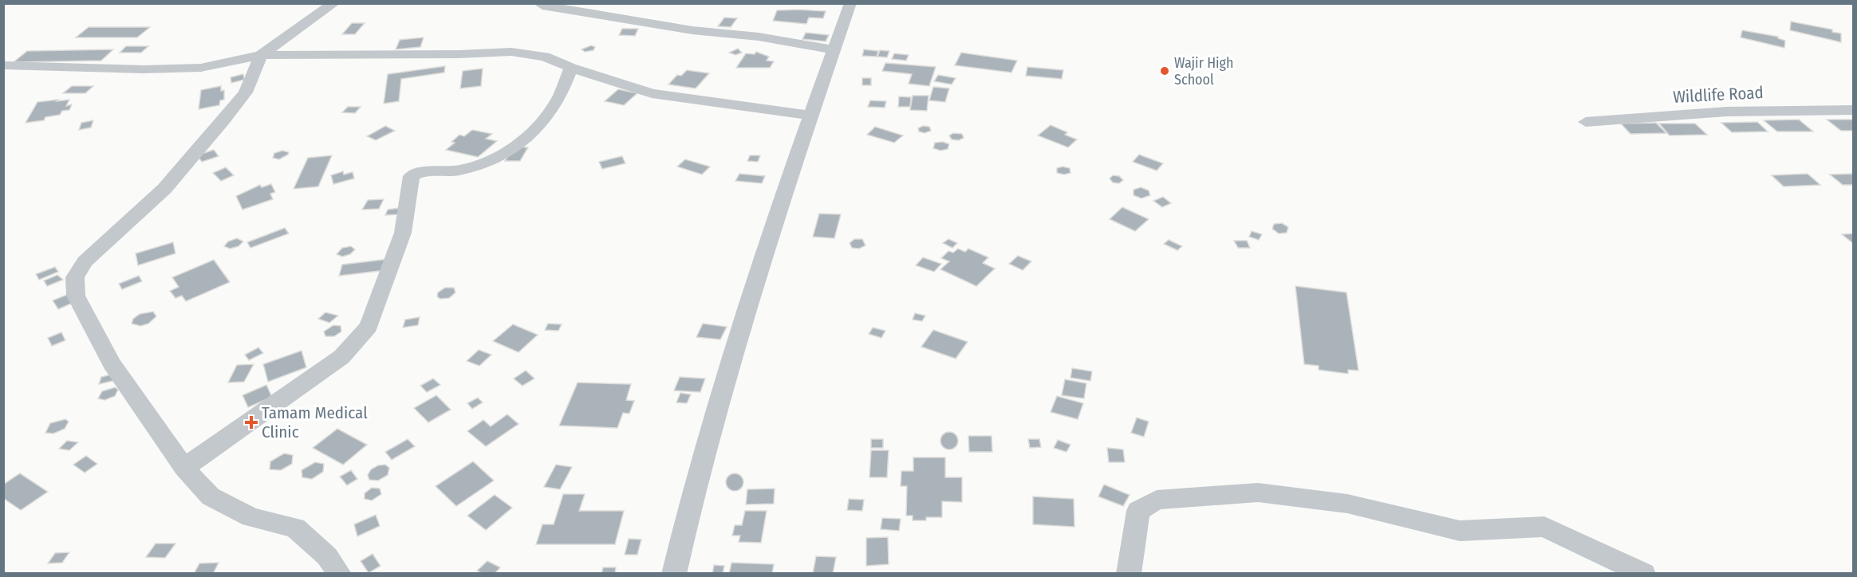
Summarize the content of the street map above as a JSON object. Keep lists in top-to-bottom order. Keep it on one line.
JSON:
{"streets":{"street":["Wildlife Road"]},"places":{"other":["Wajir High School"],"health":["Tamam Medical Clinic"]}}
